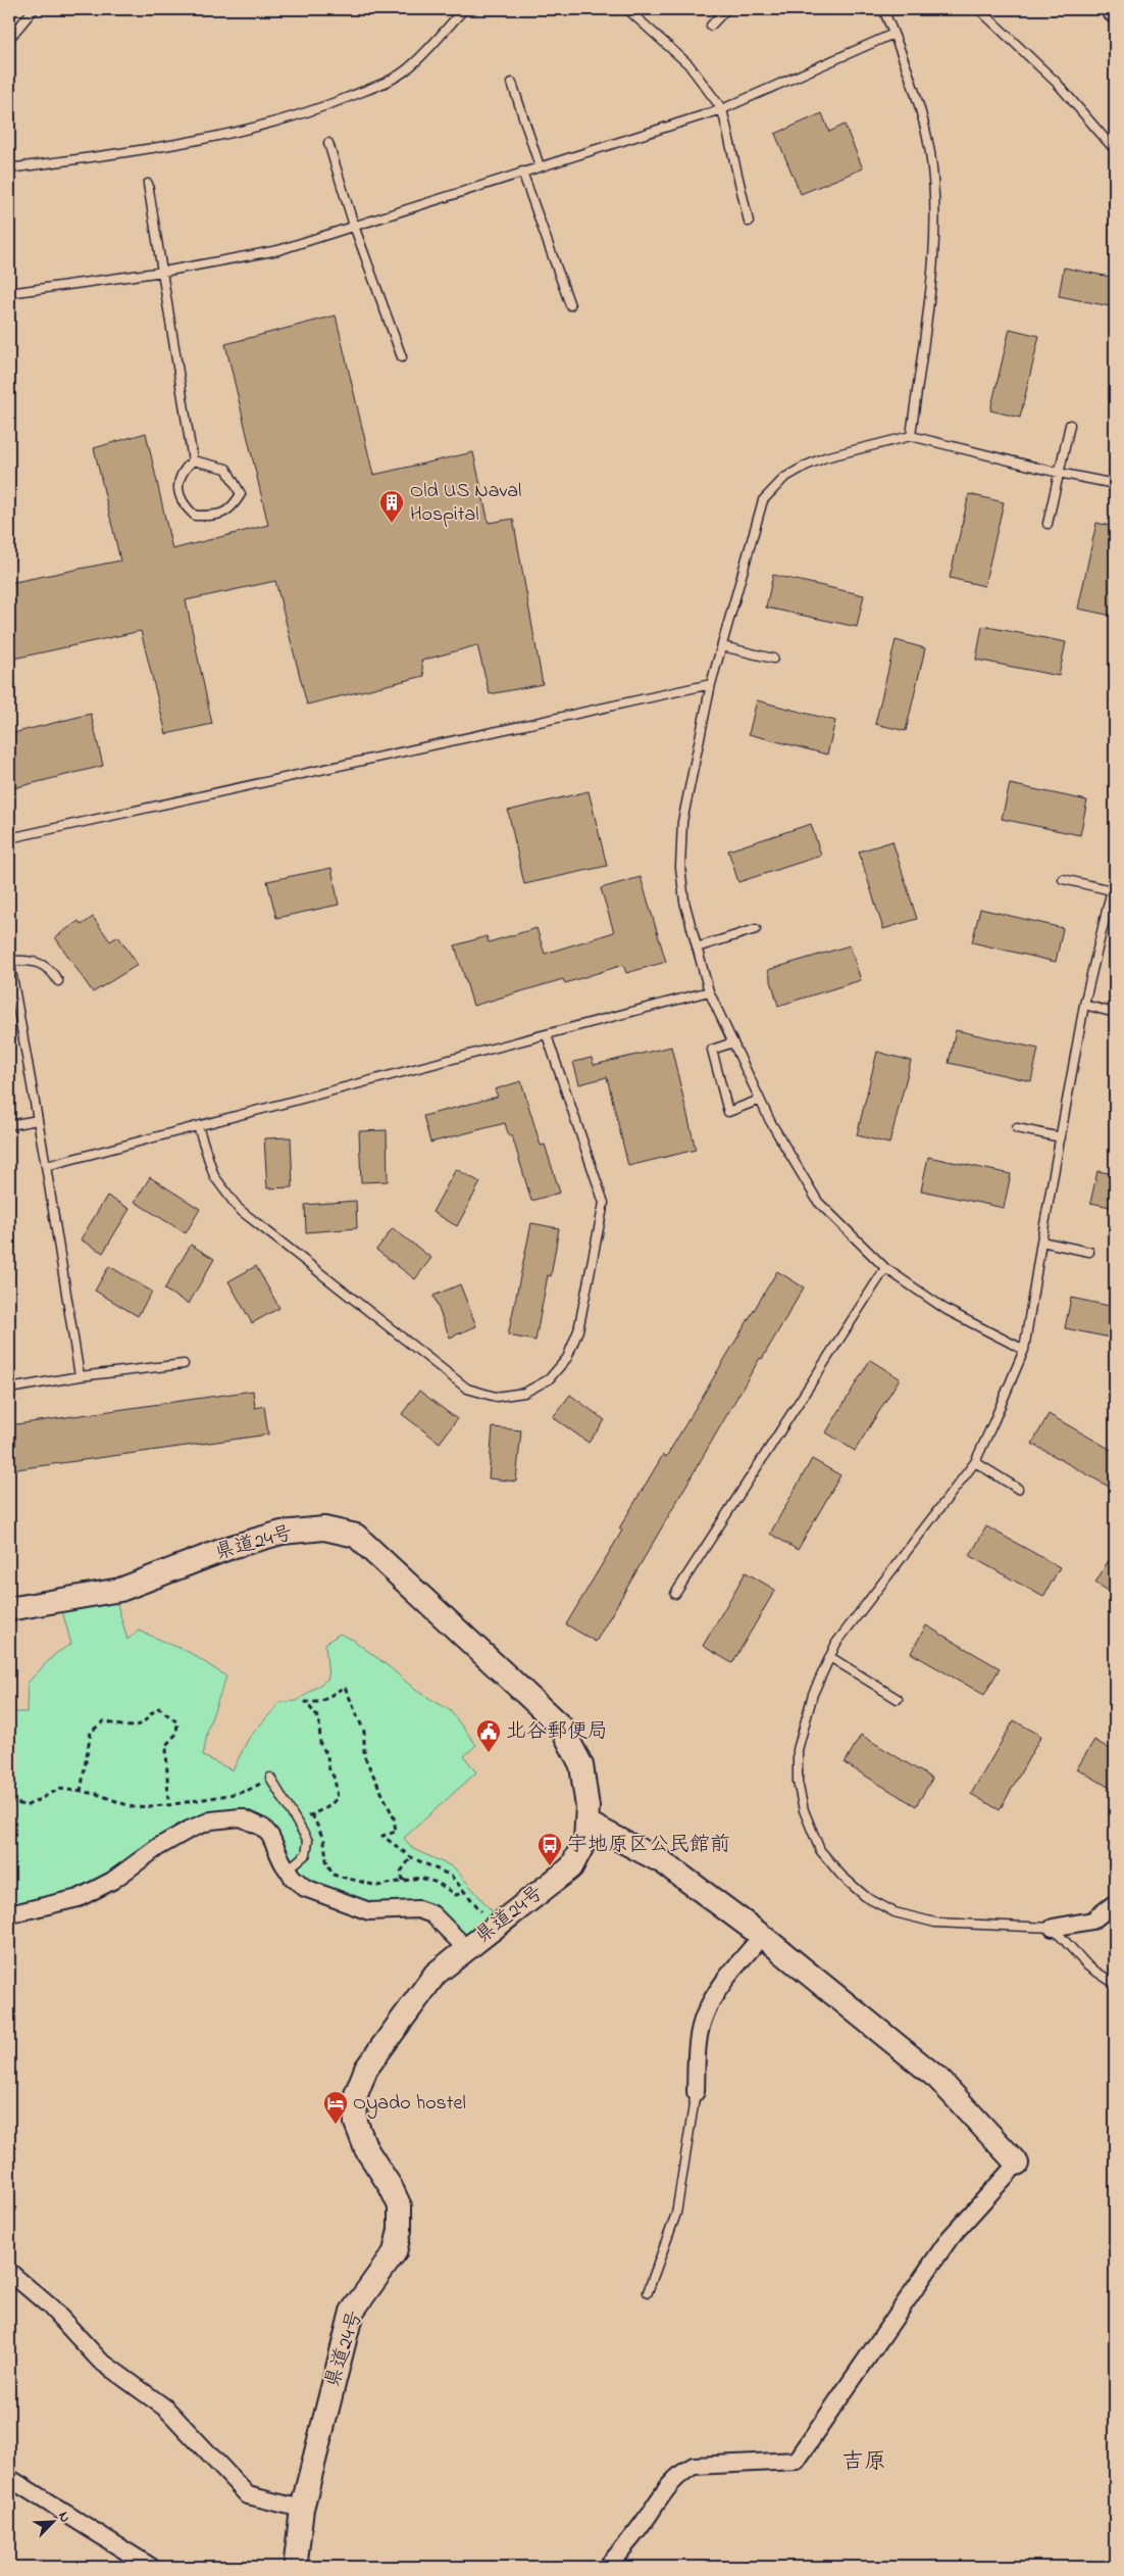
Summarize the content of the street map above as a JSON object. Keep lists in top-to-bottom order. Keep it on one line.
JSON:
{"streets":{"main road":["県道24号"]},"districts":["吉原"],"places":{"building":["Old US Naval Hospital"],"public building":["北谷郵便局"],"bus stop":["宇地原区公民館前"],"hotel":["Oyado hostel"]},"north":"top right"}
